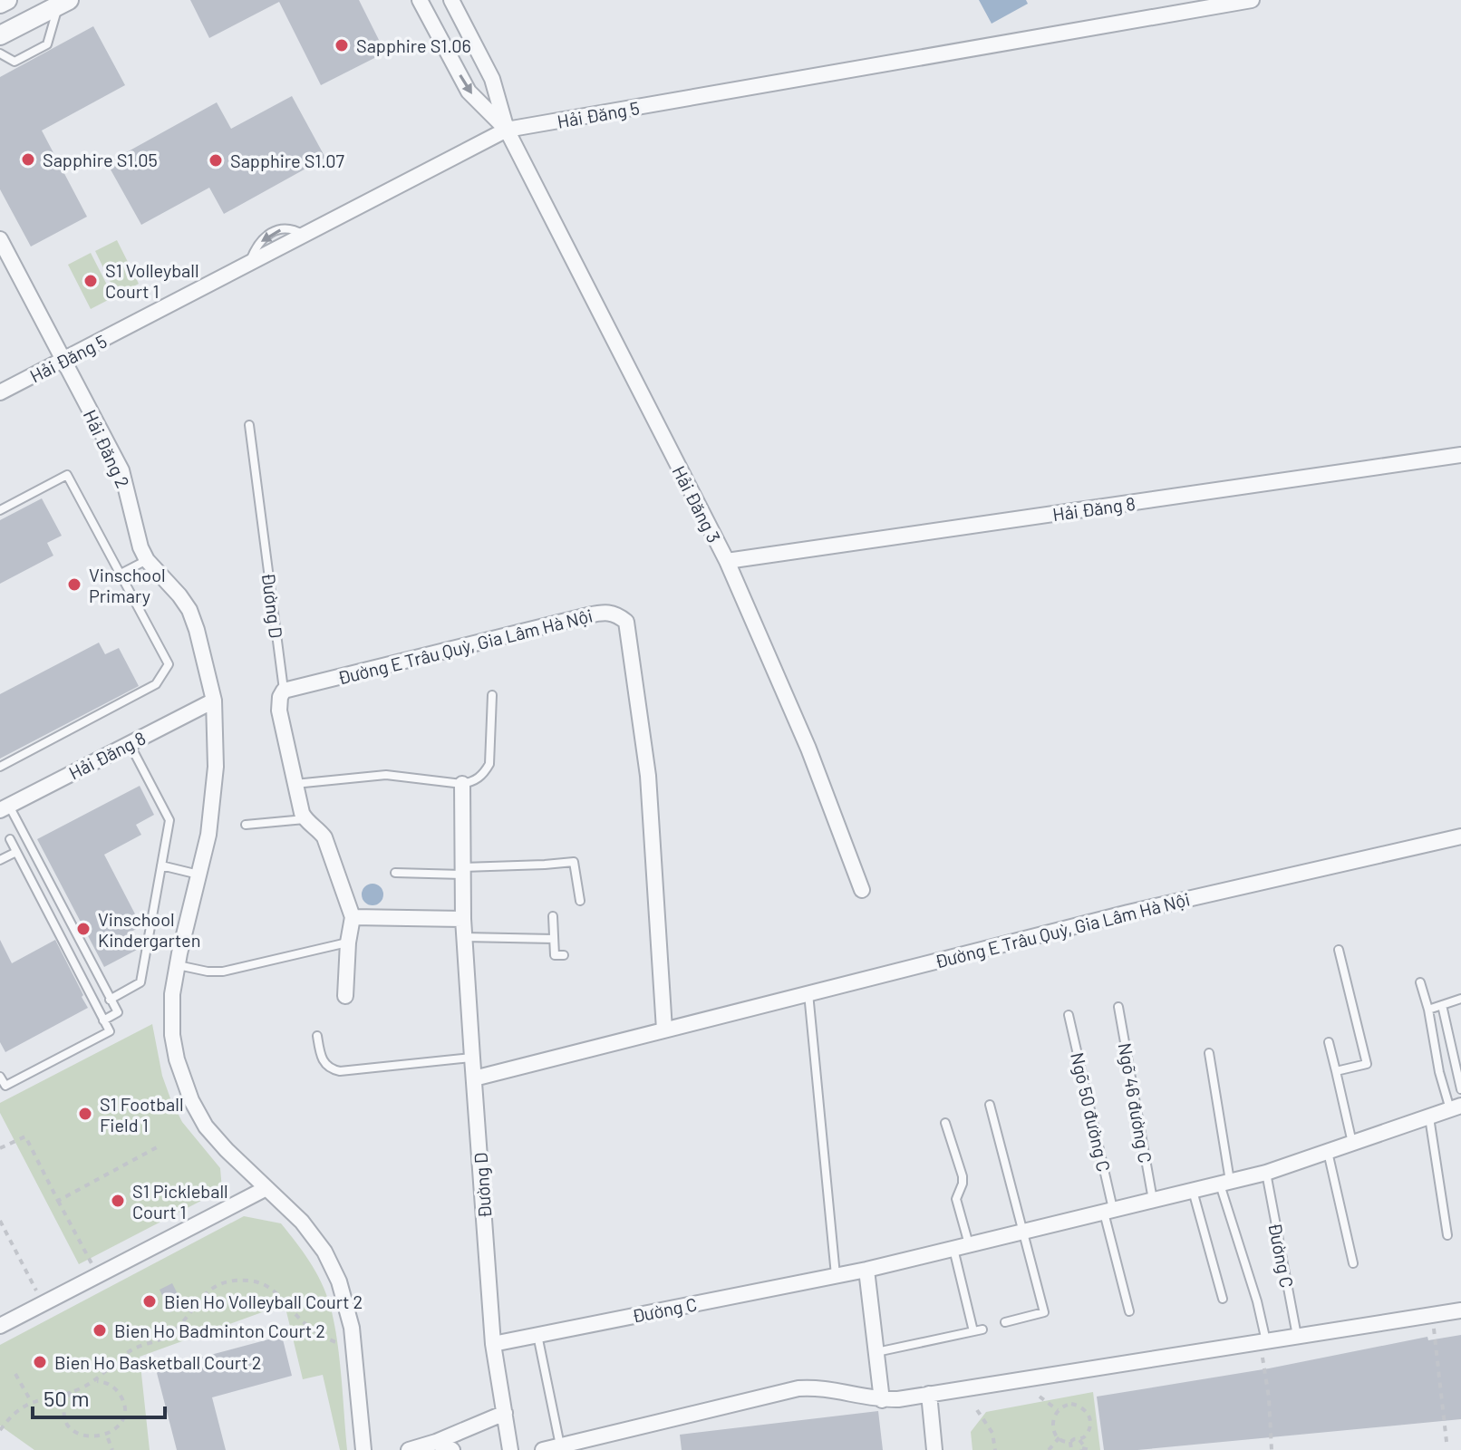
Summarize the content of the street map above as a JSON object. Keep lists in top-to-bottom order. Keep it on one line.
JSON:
{"streets":{"street":["Hải Đăng 5","Hải Đăng 2","Hải Đăng 3","Hải Đăng 8","Đường D","Đường E Trâu Quỳ, Gia Lâm Hà Nội","Đường C"],"lane":["Ngõ 46 đường C","Ngõ 50 đường C"]},"crossings":[["Hải Đăng 5","Hải Đăng 2"],["Hải Đăng 5","Hải Đăng 3"],["Hải Đăng 2","Hải Đăng 8"],["Hải Đăng 3","Hải Đăng 8"],["Đường D","Đường E Trâu Quỳ, Gia Lâm Hà Nội"],["Đường D","Đường C"],["Ngõ 46 đường C","Đường C"],["Ngõ 50 đường C","Đường C"]],"places":["Sapphire S1.06","Sapphire S1.05","Sapphire S1.07","S1 Volleyball Court 1","Vinschool Primary","Vinschool Kindergarten","S1 Football Field 1","S1 Pickleball Court 1","Bien Ho Volleyball Court 2","Bien Ho Badminton Court 2","Bien Ho Basketball Court 2"],"scale_bar":"50 m"}
